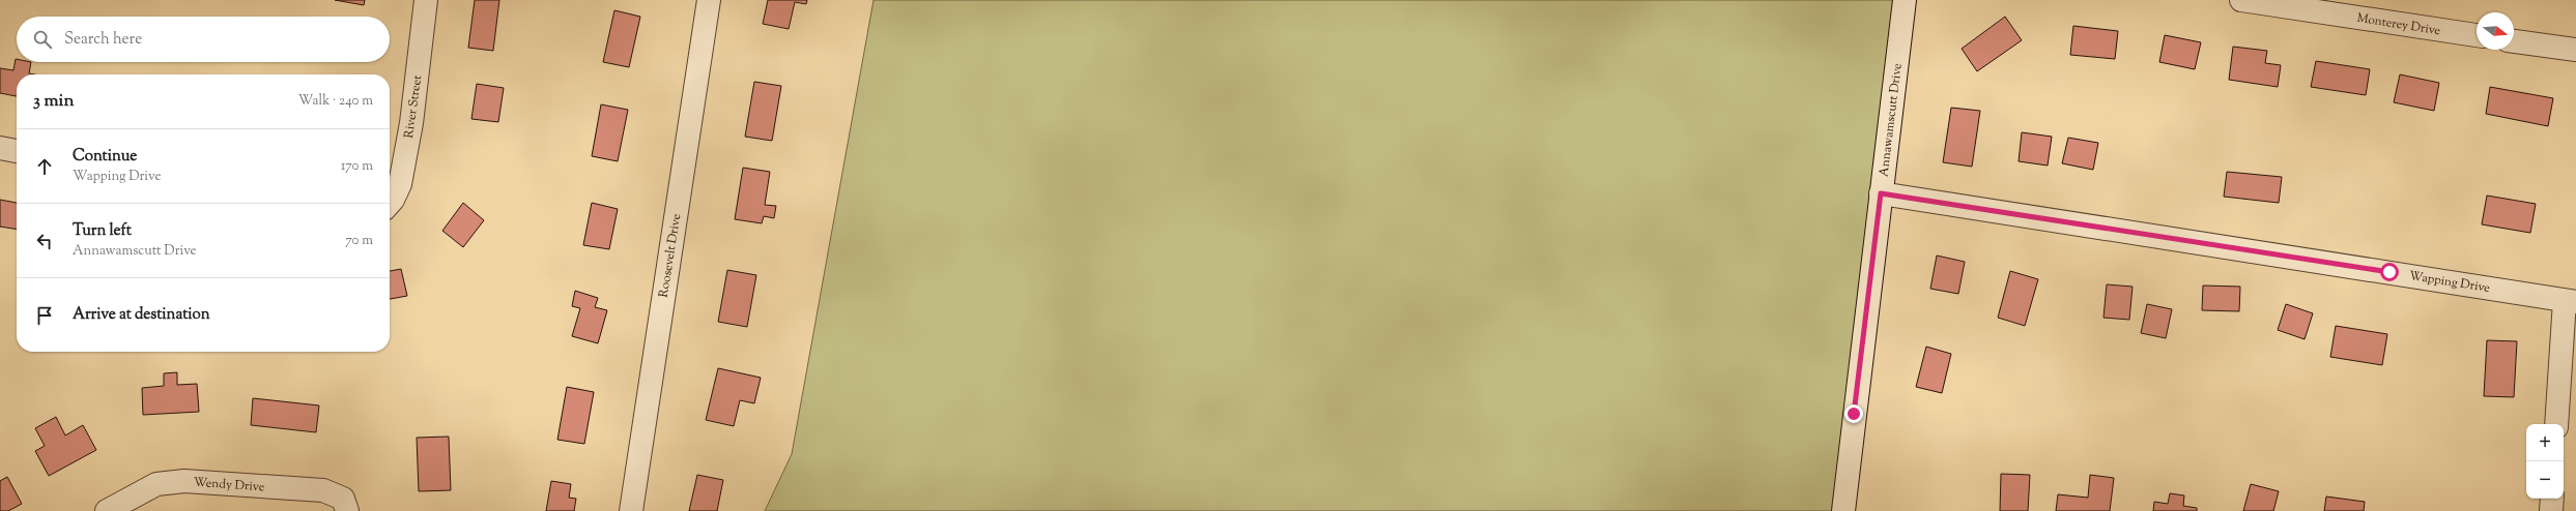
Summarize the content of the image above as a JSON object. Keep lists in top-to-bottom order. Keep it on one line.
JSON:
{"streets":{"street":["Monterey Drive","River Street","Annawamscutt Drive","Roosevelt Drive","Wapping Drive","Wendy Drive"]},"crossings":[["Annawamscutt Drive","Wapping Drive"]],"north":"right","page":{"search":"Search here","heading":["3 min","Walk · 240 m"],"list":[["Continue","Wapping Drive","170 m"],["Turn left","Annawamscutt Drive","70 m"],"Arrive at destination"],"map_buttons":["+","−"]}}
